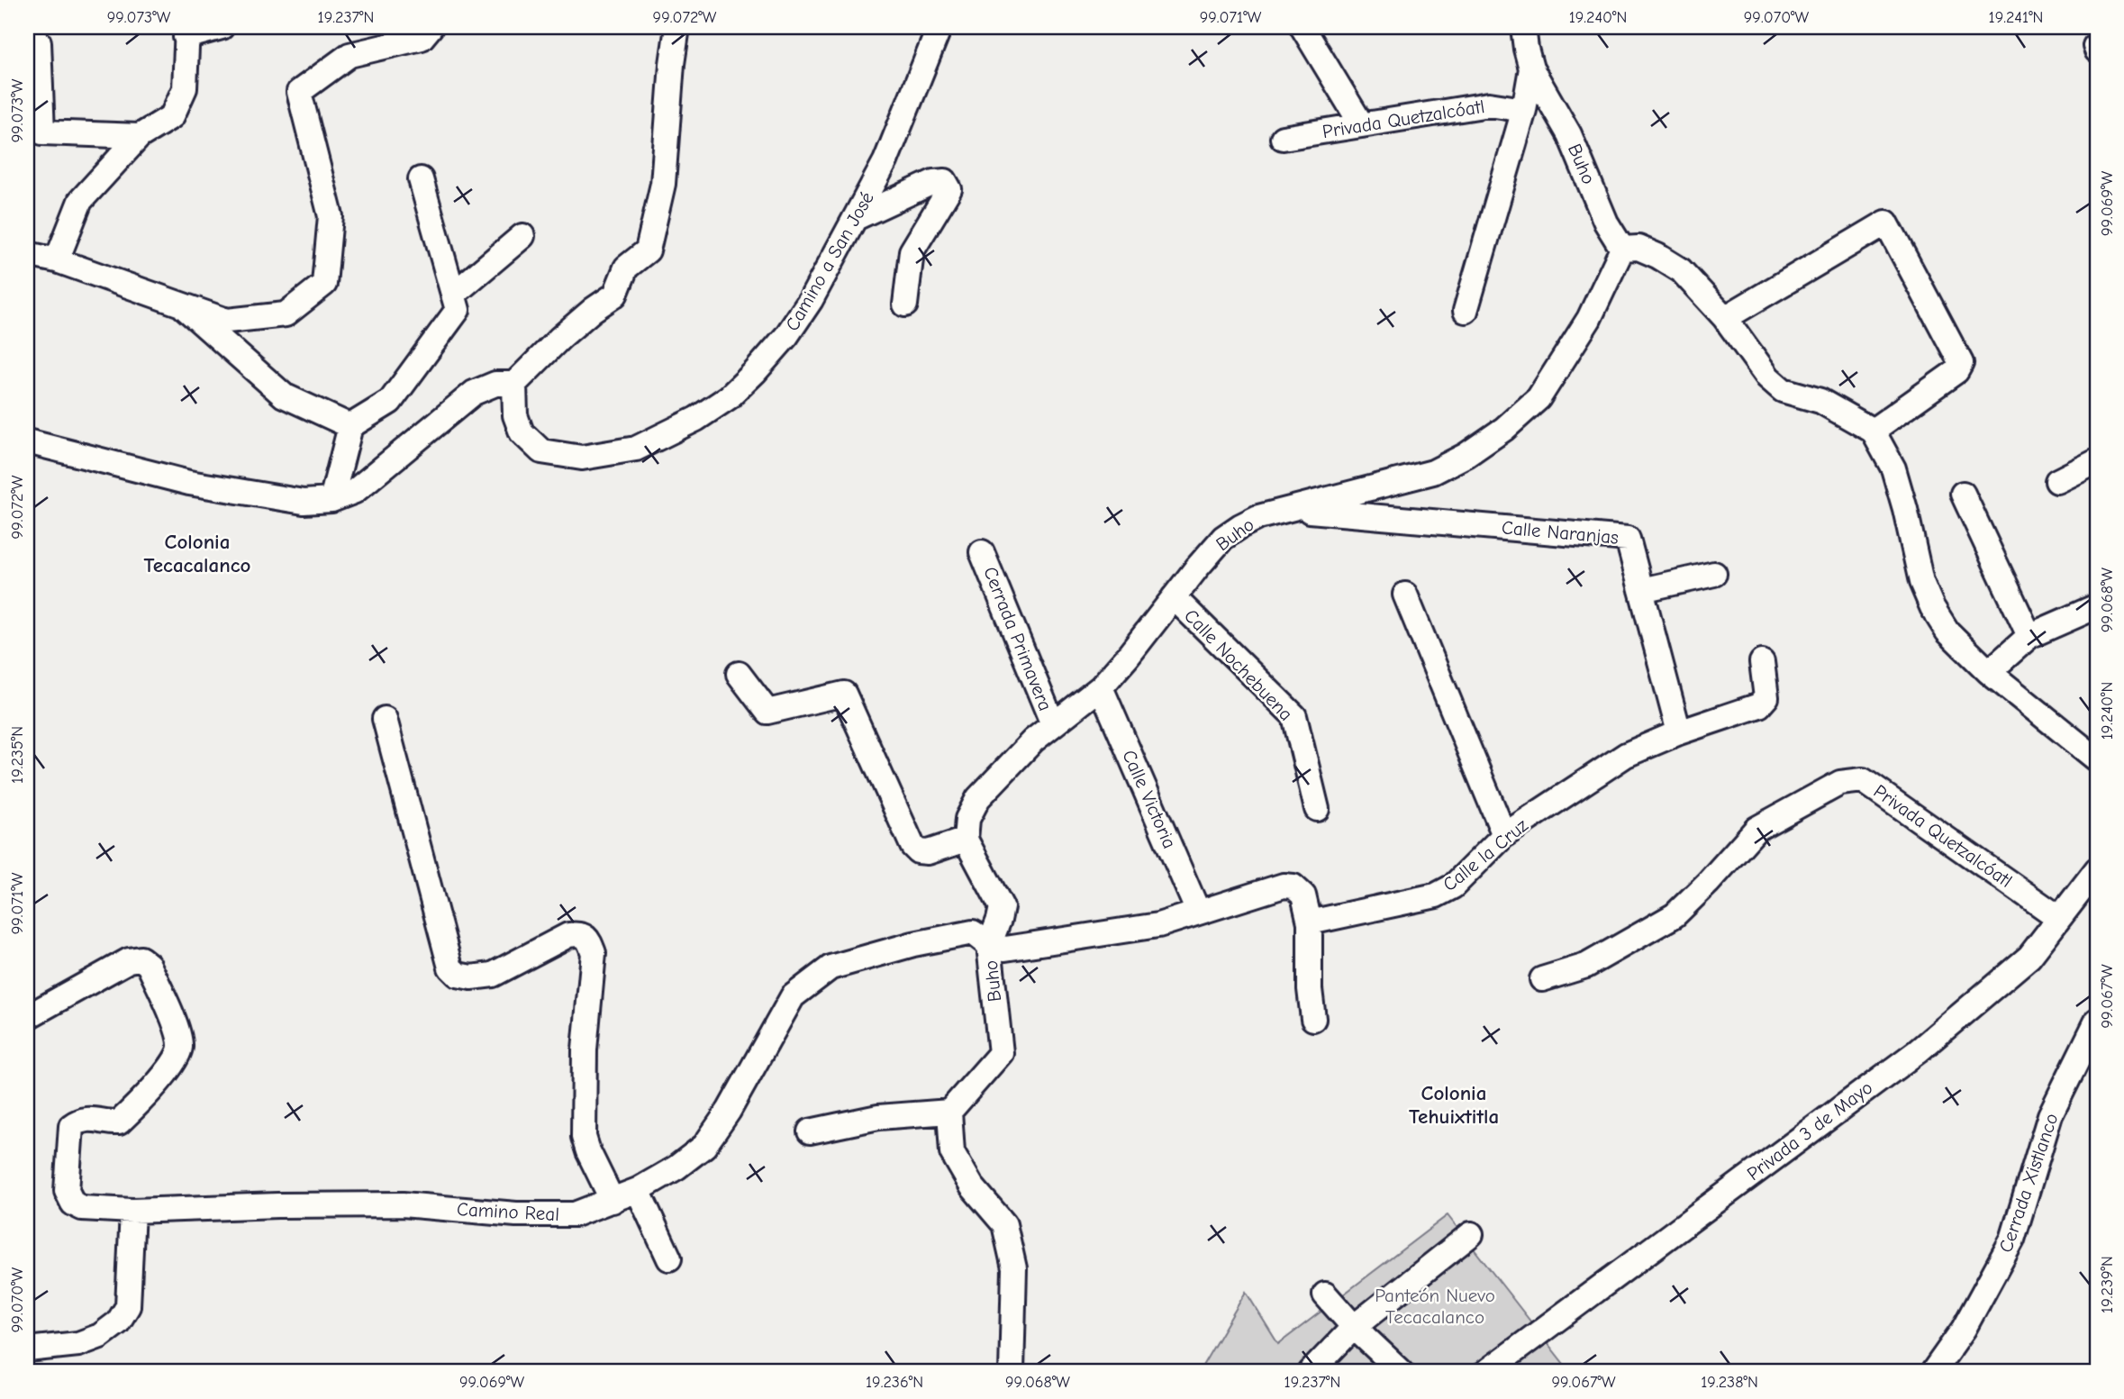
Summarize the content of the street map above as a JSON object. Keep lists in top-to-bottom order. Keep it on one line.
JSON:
{"streets":{"street":["Privada Quetzalcóatl","Buho","Camino a San José","Calle Naranjas","Cerrada Primavera","Calle Nochebuena","Calle Victoria","Calle la Cruz","Privada 3 de Mayo","Cerrada Xistlanco","Camino Real"]},"crossings":[["Privada Quetzalcóatl","Privada 3 de Mayo"],["Buho","Calle Naranjas"],["Buho","Cerrada Primavera"],["Buho","Calle Nochebuena"],["Buho","Calle Victoria"],["Buho","Camino Real"],["Calle Naranjas","Calle la Cruz"]],"districts":["Colonia Tecacalanco","Colonia Tehuixtitla"],"parks":["Panteón Nuevo Tecacalanco"],"coordinates":["99.073°W","19.237°N","99.072°W","99.071°W","19.240°N","99.070°W","19.241°N","99.069°W","99.068°W","19.235°N","99.067°W","19.239°N","19.236°N","19.238°N"]}
